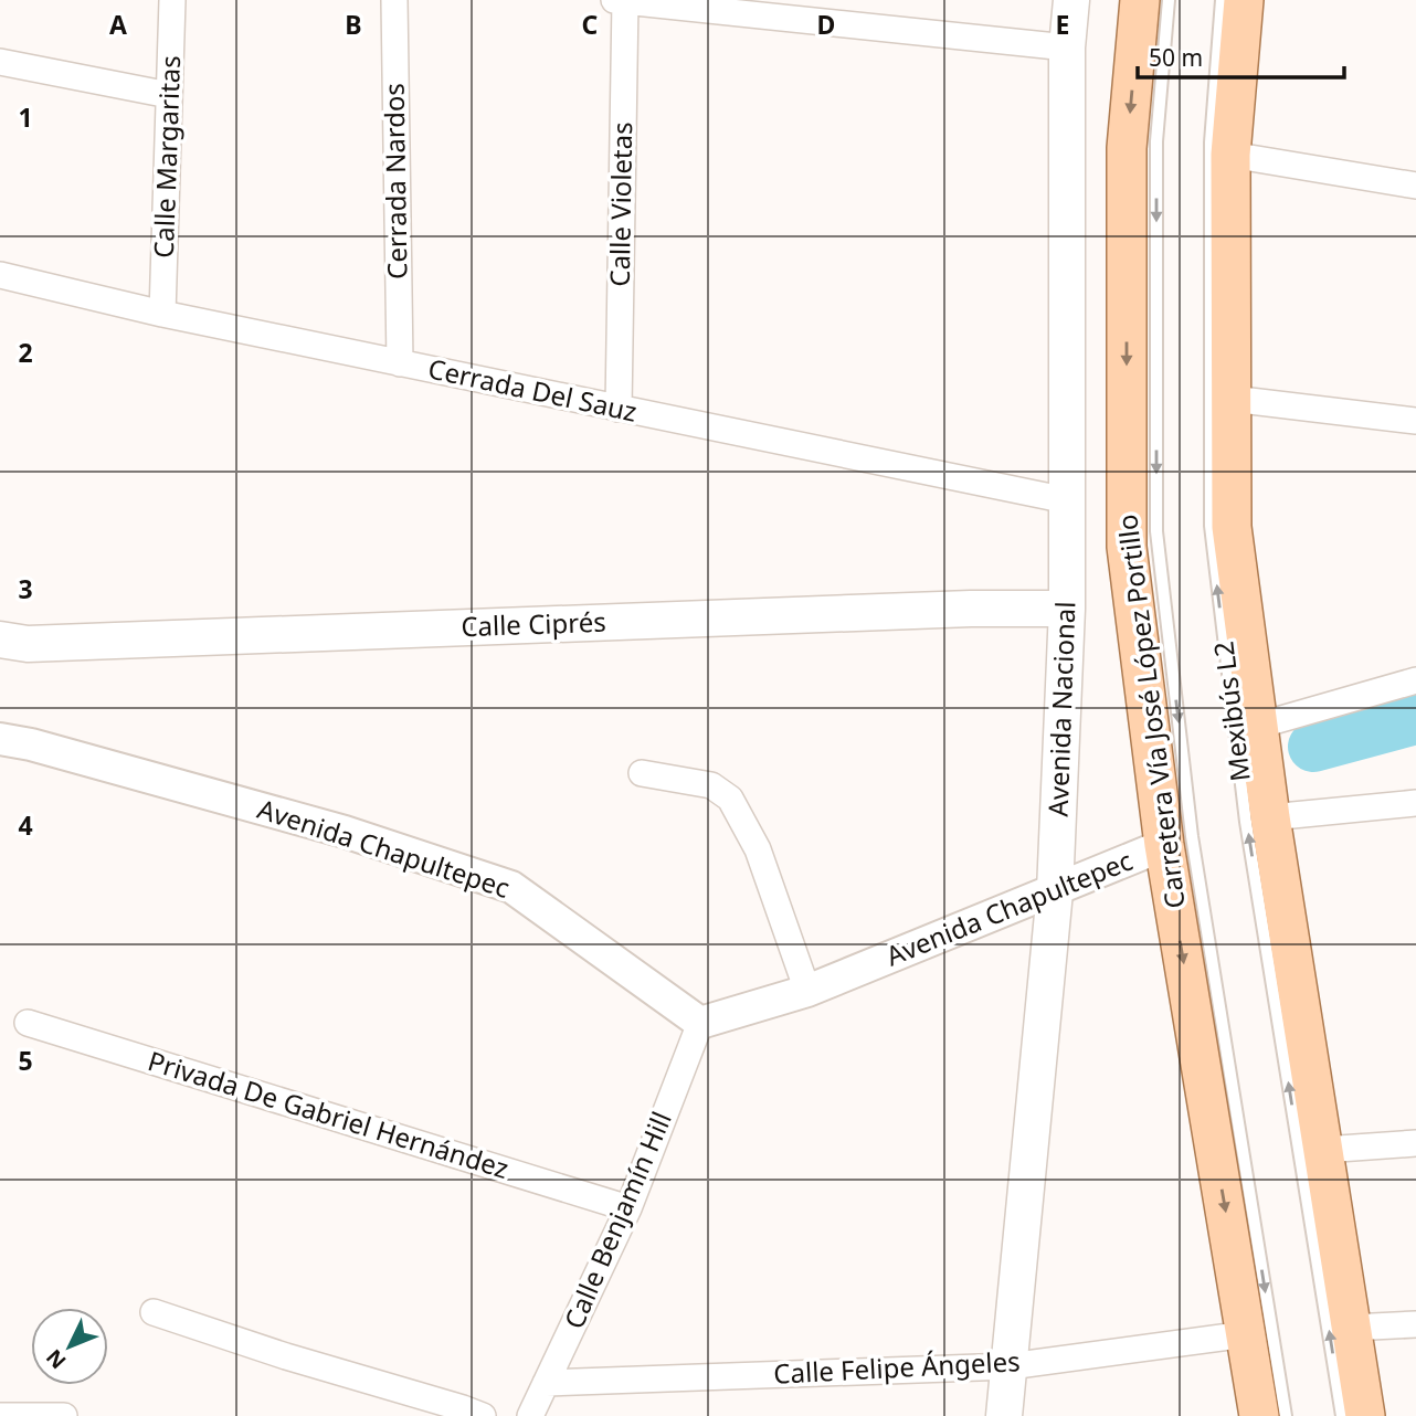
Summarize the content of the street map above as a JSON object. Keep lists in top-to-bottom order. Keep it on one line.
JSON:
{"streets":{"main road":["Calle Ciprés","Avenida Nacional","Carretera Vía José López Portillo"],"street":["Calle Margaritas","Cerrada Nardos","Calle Violetas","Cerrada Del Sauz","Avenida Chapultepec","Privada De Gabriel Hernández","Calle Benjamín Hill","Calle Felipe Ángeles"],"lane":["Mexibús L2"]},"crossings":[["Calle Margaritas","Cerrada Del Sauz"],["Cerrada Nardos","Cerrada Del Sauz"],["Calle Violetas","Cerrada Del Sauz"],["Cerrada Del Sauz","Avenida Nacional"],["Calle Ciprés","Avenida Nacional"],["Avenida Nacional","Avenida Chapultepec"],["Avenida Nacional","Calle Felipe Ángeles"],["Carretera Vía José López Portillo","Avenida Chapultepec"],["Carretera Vía José López Portillo","Calle Felipe Ángeles"],["Avenida Chapultepec","Calle Benjamín Hill"],["Privada De Gabriel Hernández","Calle Benjamín Hill"],["Calle Benjamín Hill","Calle Felipe Ángeles"]],"scale_bar":"50 m","north":"bottom left","grid":{"columns":["A","B","C","D","E"],"rows":["1","2","3","4","5"]}}
